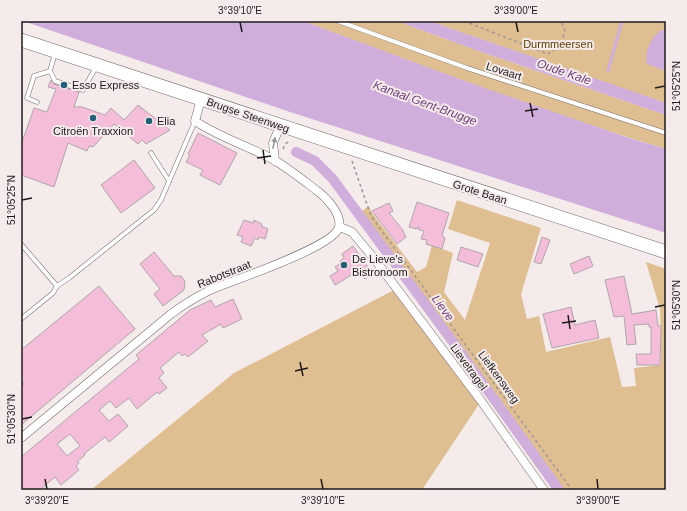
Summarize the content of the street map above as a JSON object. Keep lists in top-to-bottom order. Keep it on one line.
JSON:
{"streets":{"main road":["Brugse Steenweg","Grote Baan"],"street":["Rabotstraat","Lievetragel"],"lane":["Lovaart"],"path":["Liefkensweg"]},"crossings":[["Brugse Steenweg","Grote Baan"],["Grote Baan","Liefkensweg"],["Rabotstraat","Lievetragel"]],"water":["Oude Kale","Kanaal Gent-Brugge","Lieve"],"parks":["Durmmeersen"],"places":["Esso Express","Citroën Traxxion","Elia","De Lieve's Bistronoom"],"coordinates":["3°39'10\"E","3°39'00\"E","51°05'25\"N","51°05'30\"N","3°39'20\"E"]}
